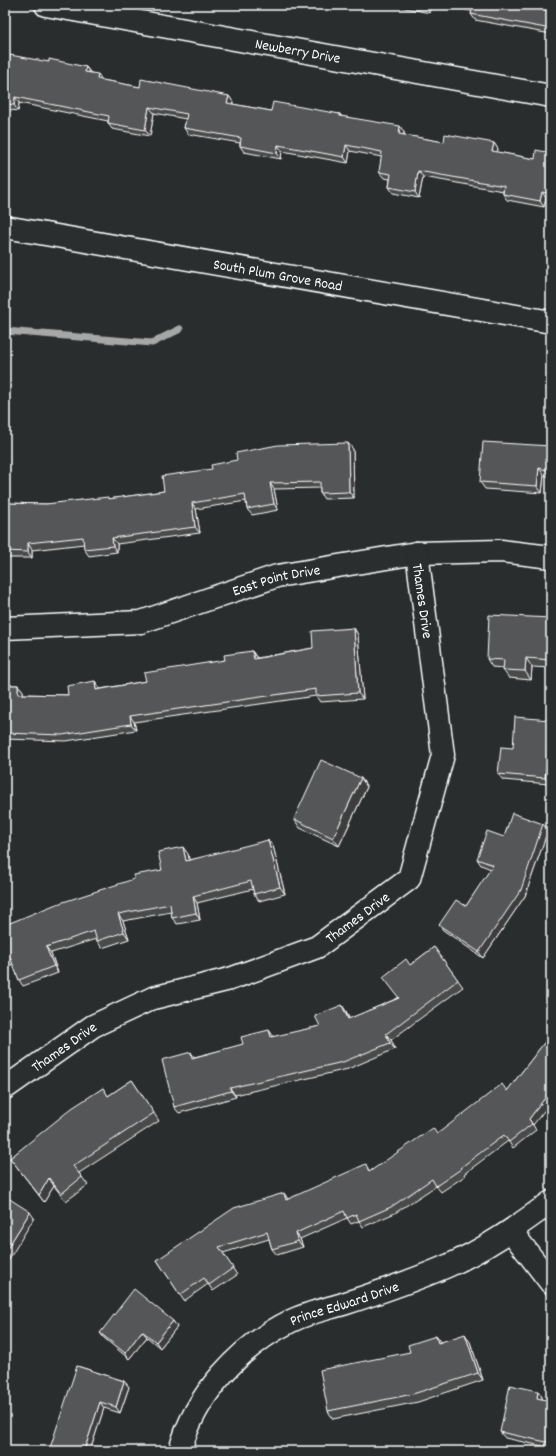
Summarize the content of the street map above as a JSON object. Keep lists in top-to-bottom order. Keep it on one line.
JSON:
{"streets":{"street":["Newberry Drive","South Plum Grove Road","East Point Drive","Thames Drive","Prince Edward Drive"]},"crossings":[["East Point Drive","Thames Drive"]]}
